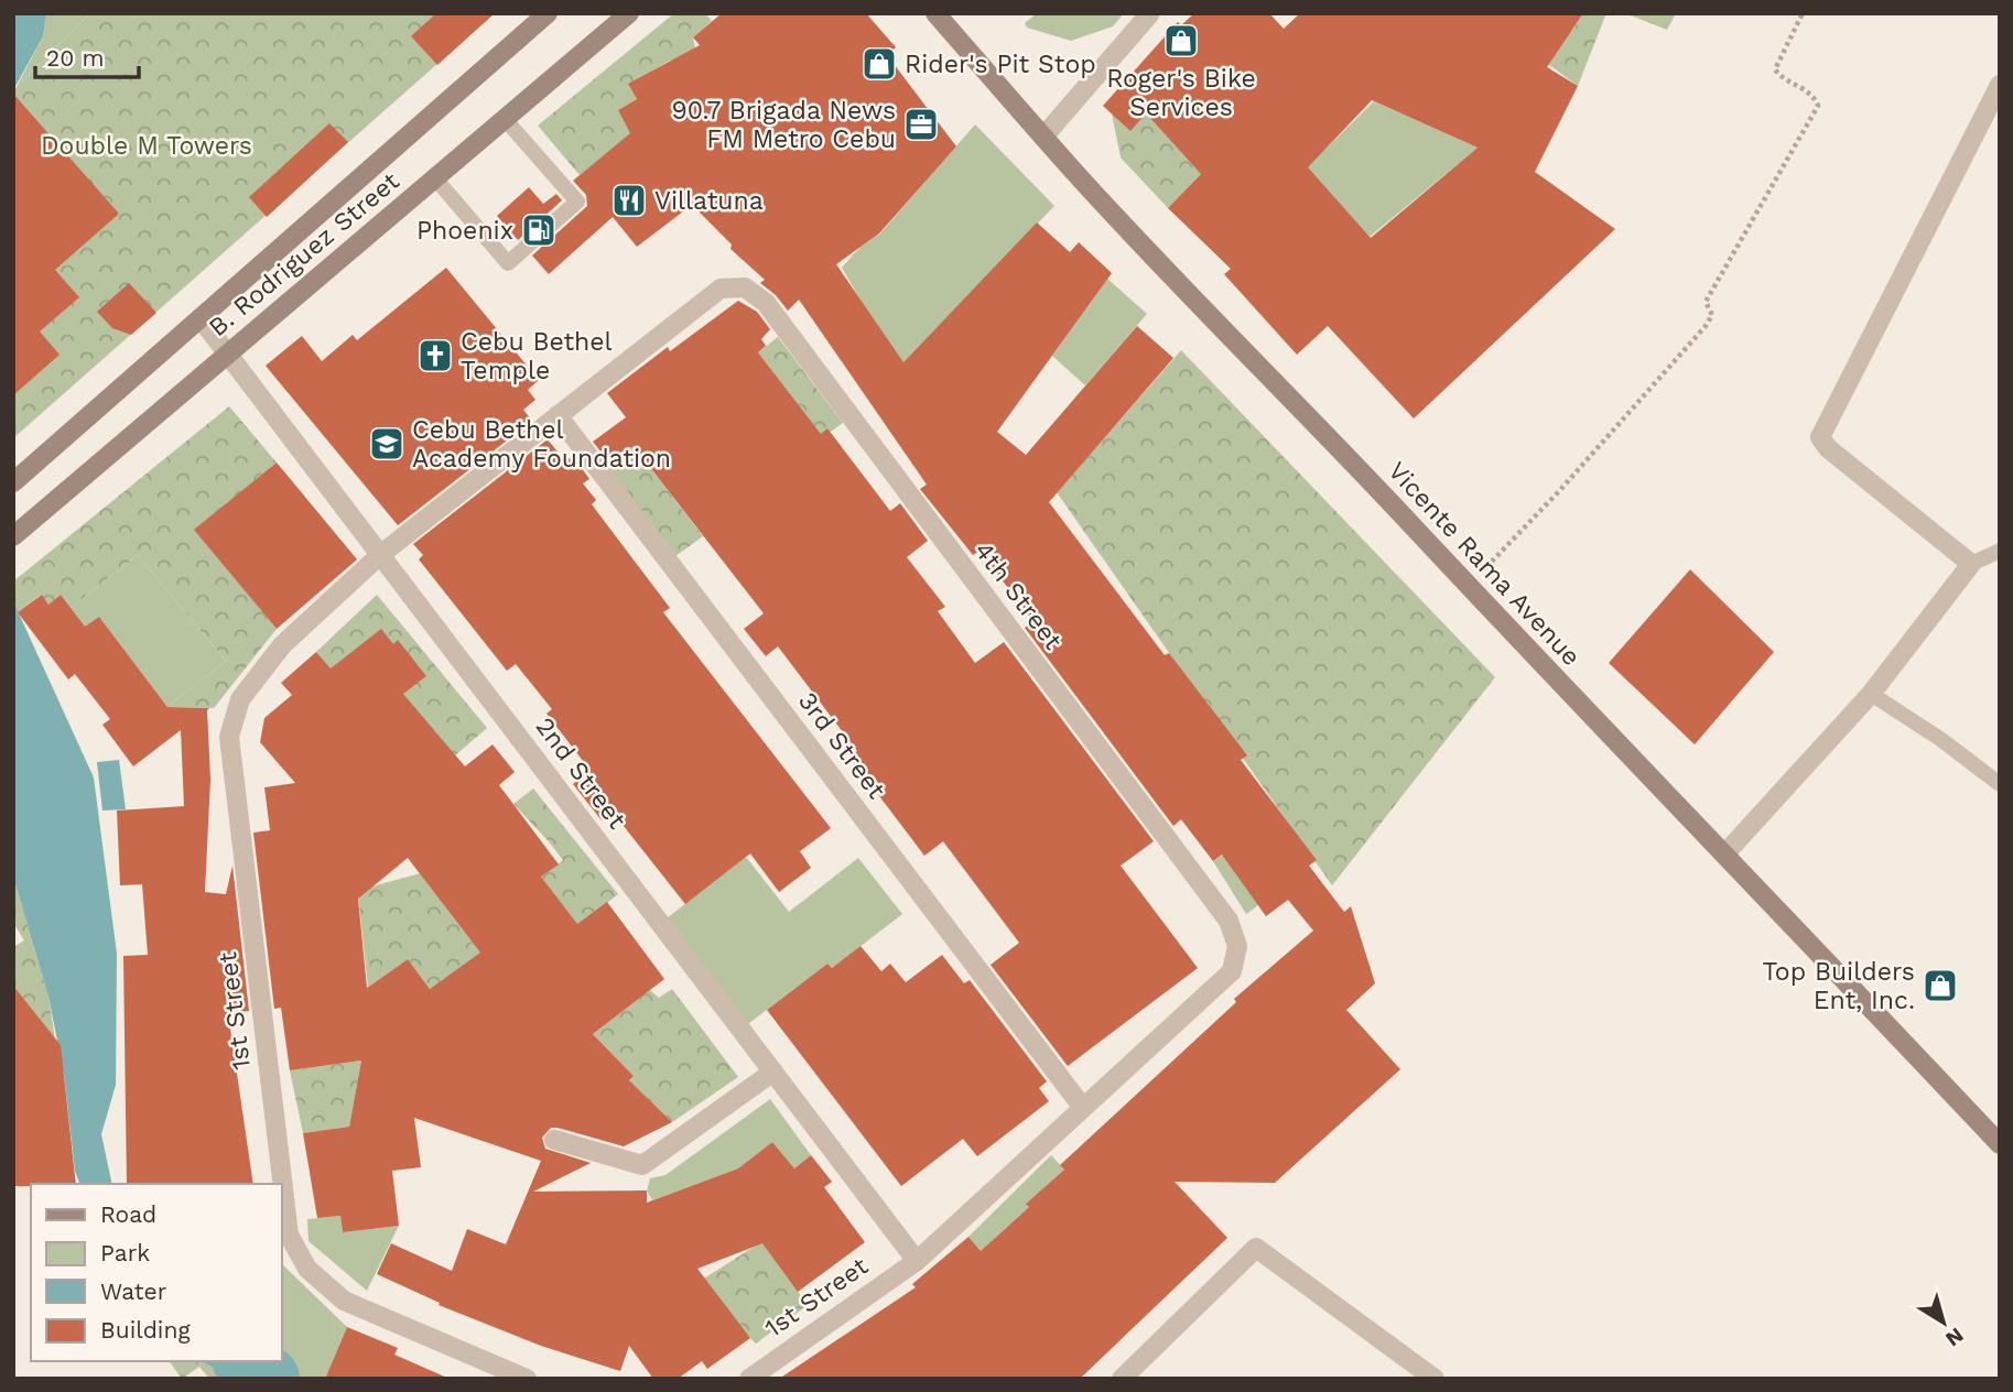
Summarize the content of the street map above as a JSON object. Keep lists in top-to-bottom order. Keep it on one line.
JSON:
{"streets":{"main road":["B. Rodriguez Street","Vicente Rama Avenue"],"street":["4th Street","3rd Street","2nd Street","1st Street"]},"crossings":[["B. Rodriguez Street","2nd Street"],["4th Street","3rd Street"],["4th Street","2nd Street"],["4th Street","1st Street"],["2nd Street","1st Street"]],"parks":["Double M Towers"],"places":{"shop":["Roger's Bike Services","Rider's Pit Stop","Top Builders Ent, Inc."],"office":["90.7 Brigada News FM Metro Cebu"],"restaurant":["Villatuna"],"fuel station":["Phoenix"],"church":["Cebu Bethel Temple"],"school or university":["Cebu Bethel Academy Foundation"]},"legend":["Road","Park","Water","Building"],"scale_bar":"20 m","north":"bottom right"}
